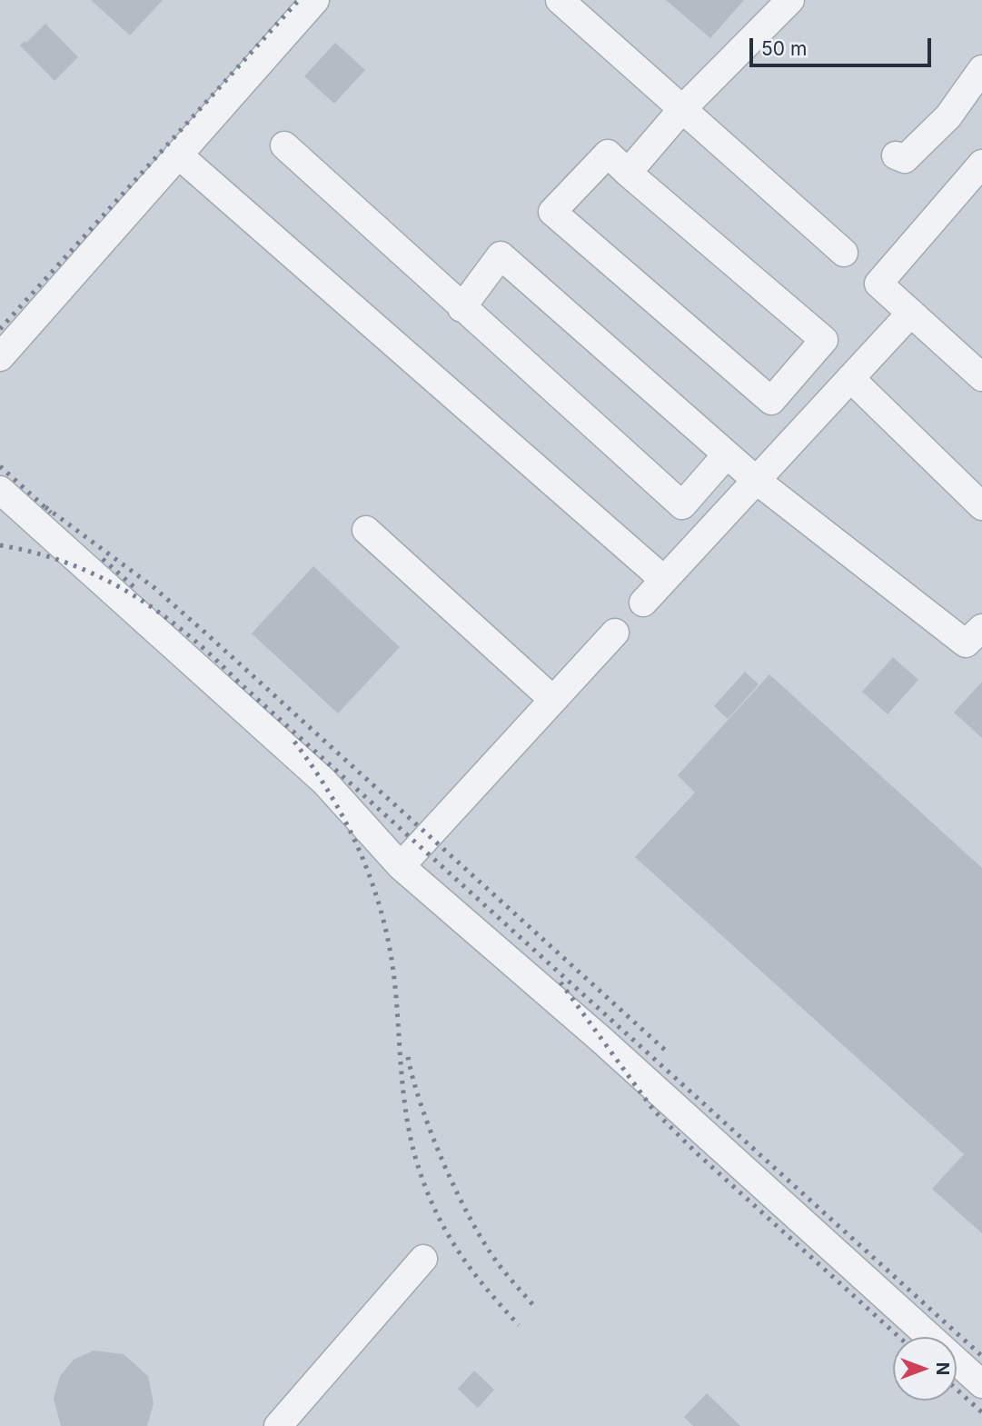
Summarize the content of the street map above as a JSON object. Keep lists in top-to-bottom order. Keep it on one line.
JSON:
{"scale_bar":"50 m","north":"right"}
